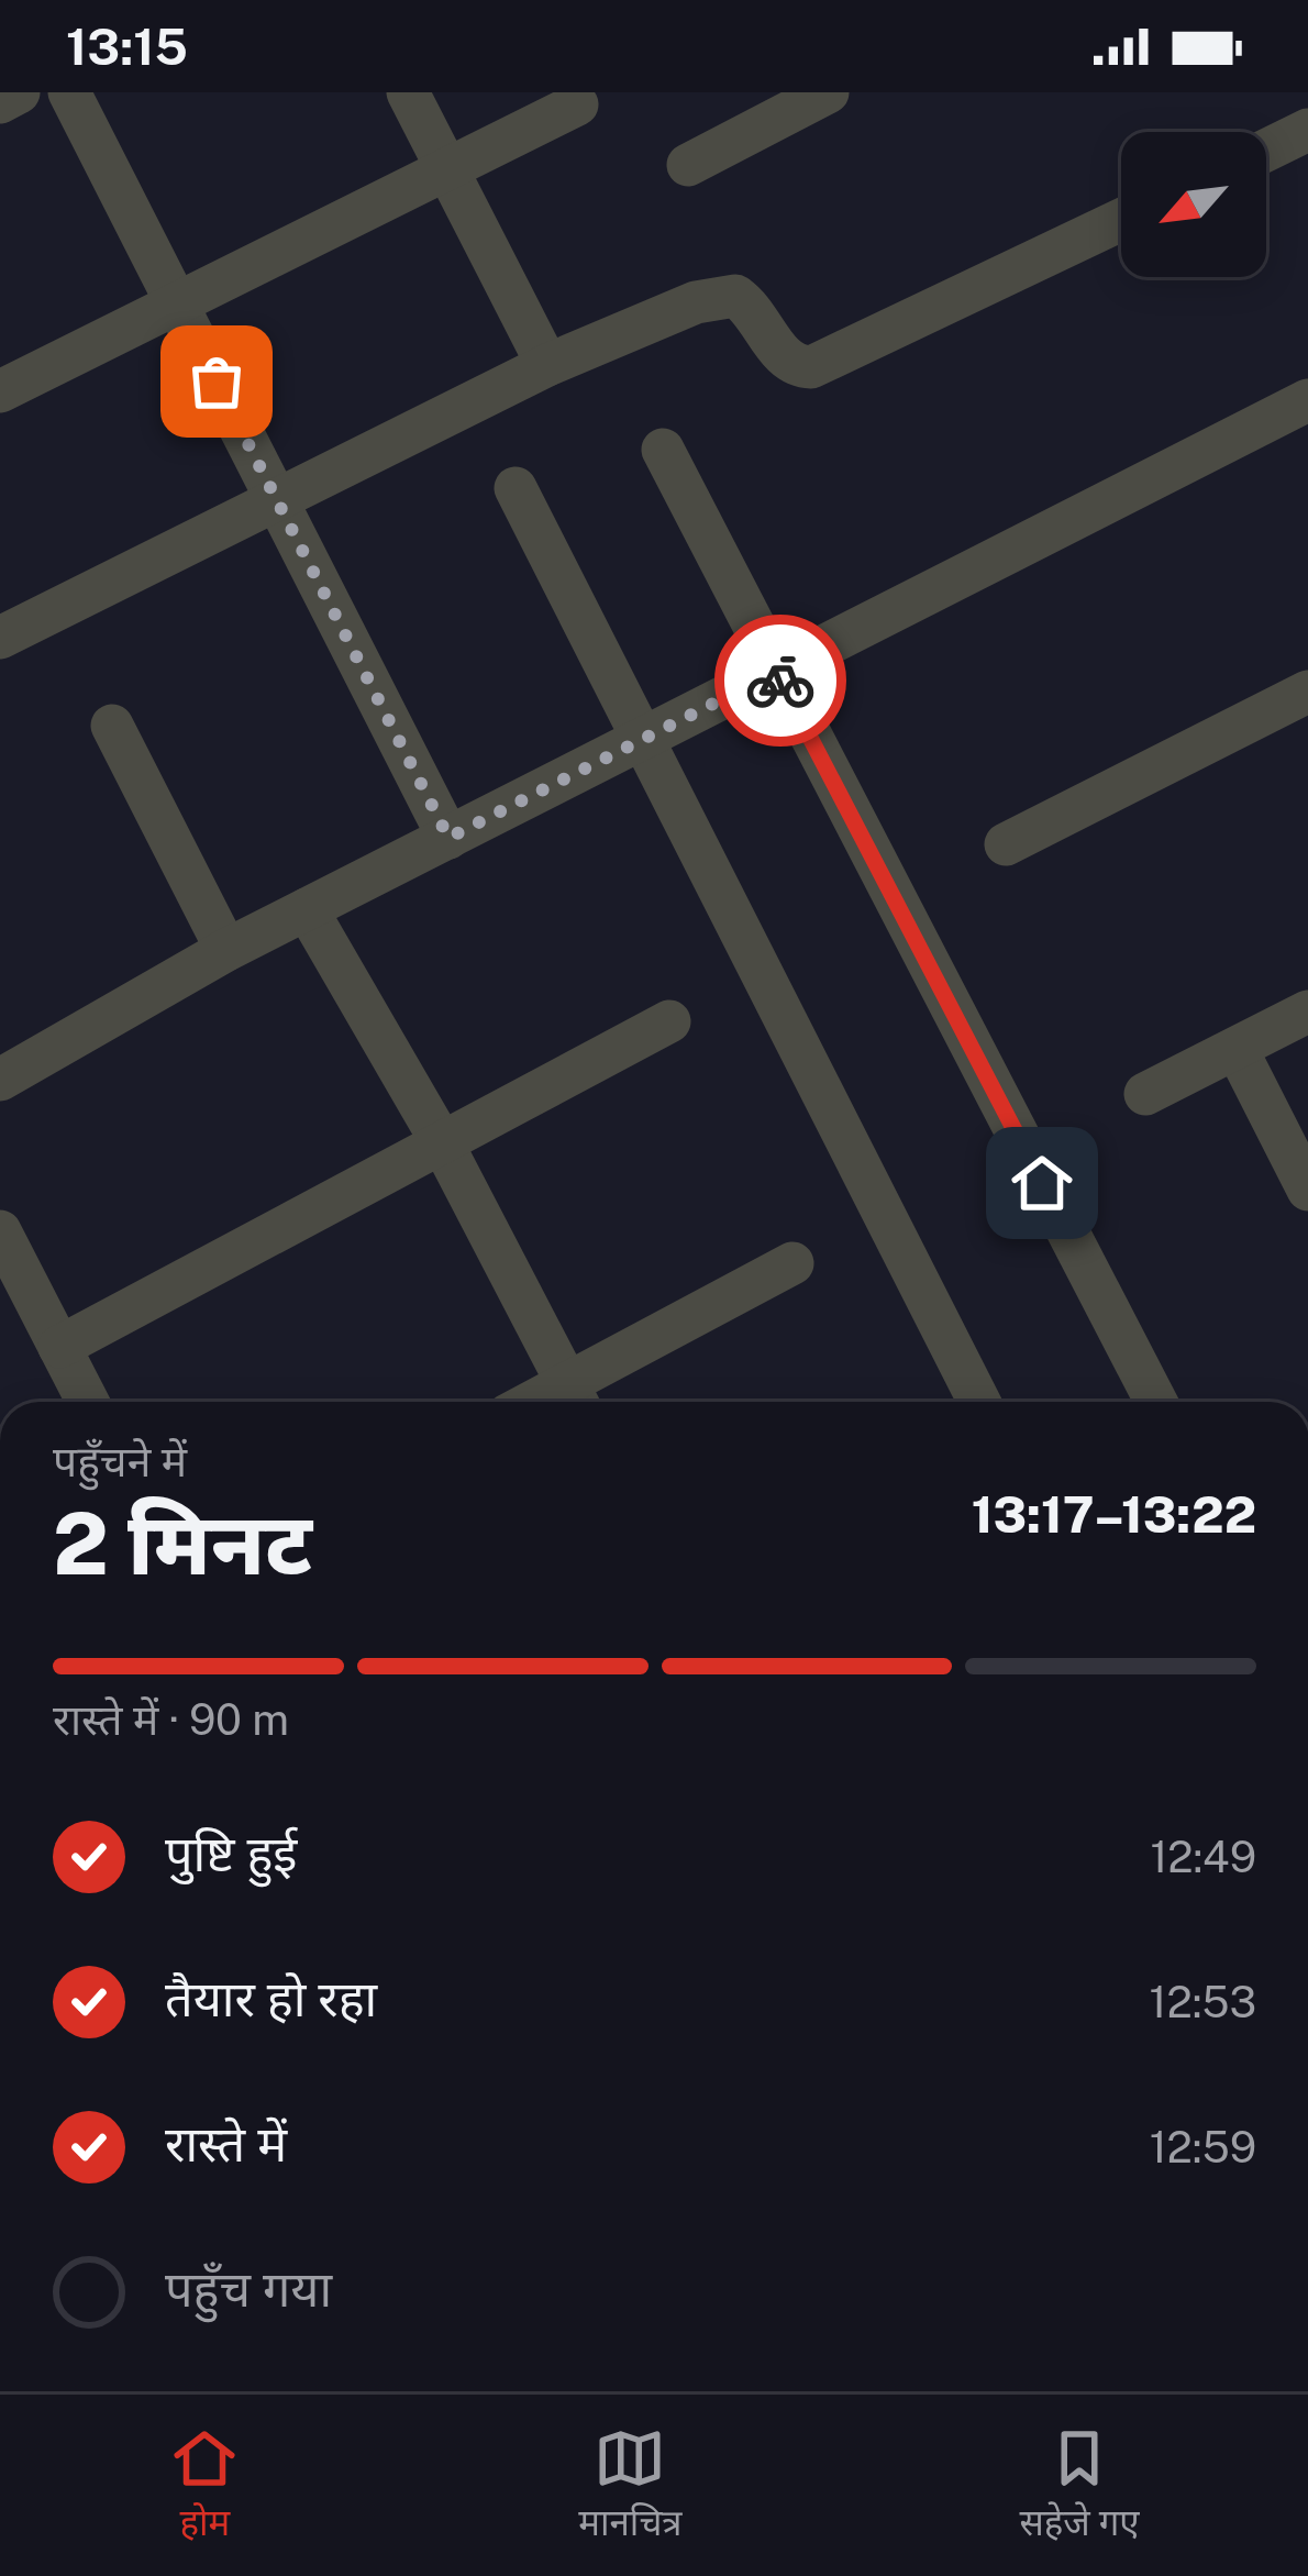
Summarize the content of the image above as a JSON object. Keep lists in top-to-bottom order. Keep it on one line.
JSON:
{"north":"bottom left","page":{"status":"13:15","heading":["2 मिनट","पहुँचने में","13:17–13:22"],"bar":"रास्ते में · 90 m","list":[["पुष्टि हुई","12:49"],["तैयार हो रहा","12:53"],["रास्ते में","12:59"],"पहुँच गया"],"tabs":["होम","मानचित्र","सहेजे गए"]}}
